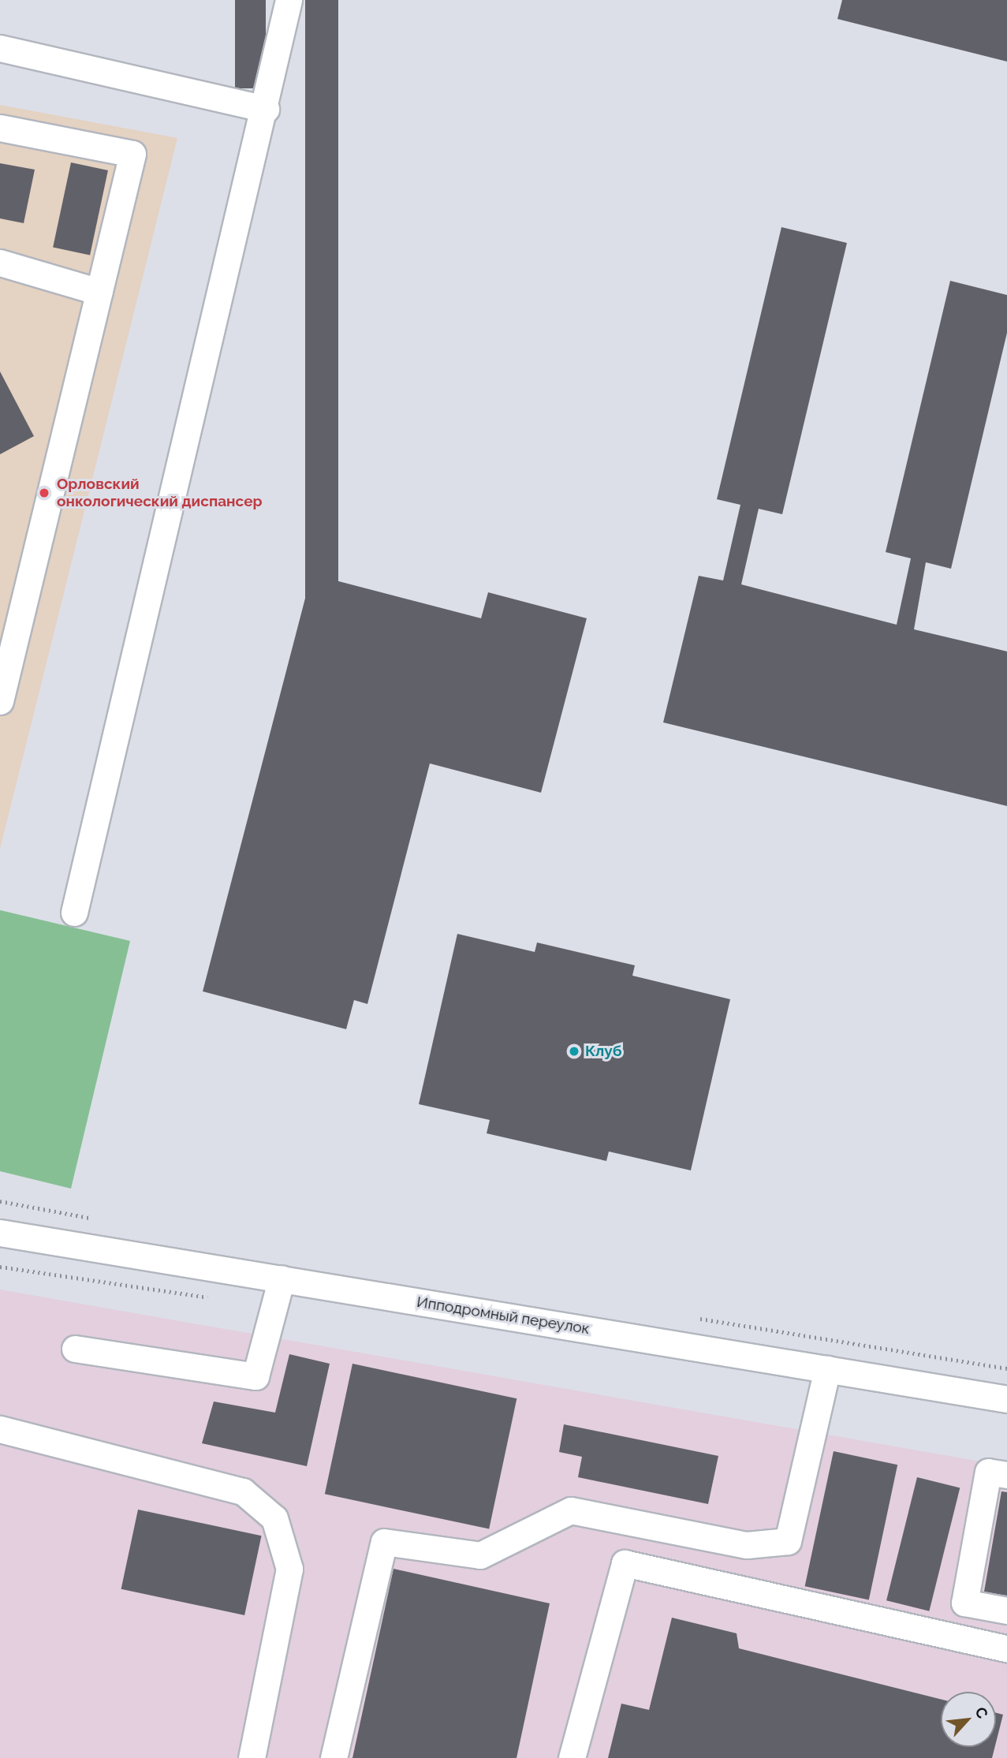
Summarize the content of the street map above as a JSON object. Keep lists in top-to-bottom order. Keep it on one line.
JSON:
{"streets":{"street":["Ипподромный переулок"]},"places":["Орловский онкологический диспансер","Клуб"],"north":"top right"}
